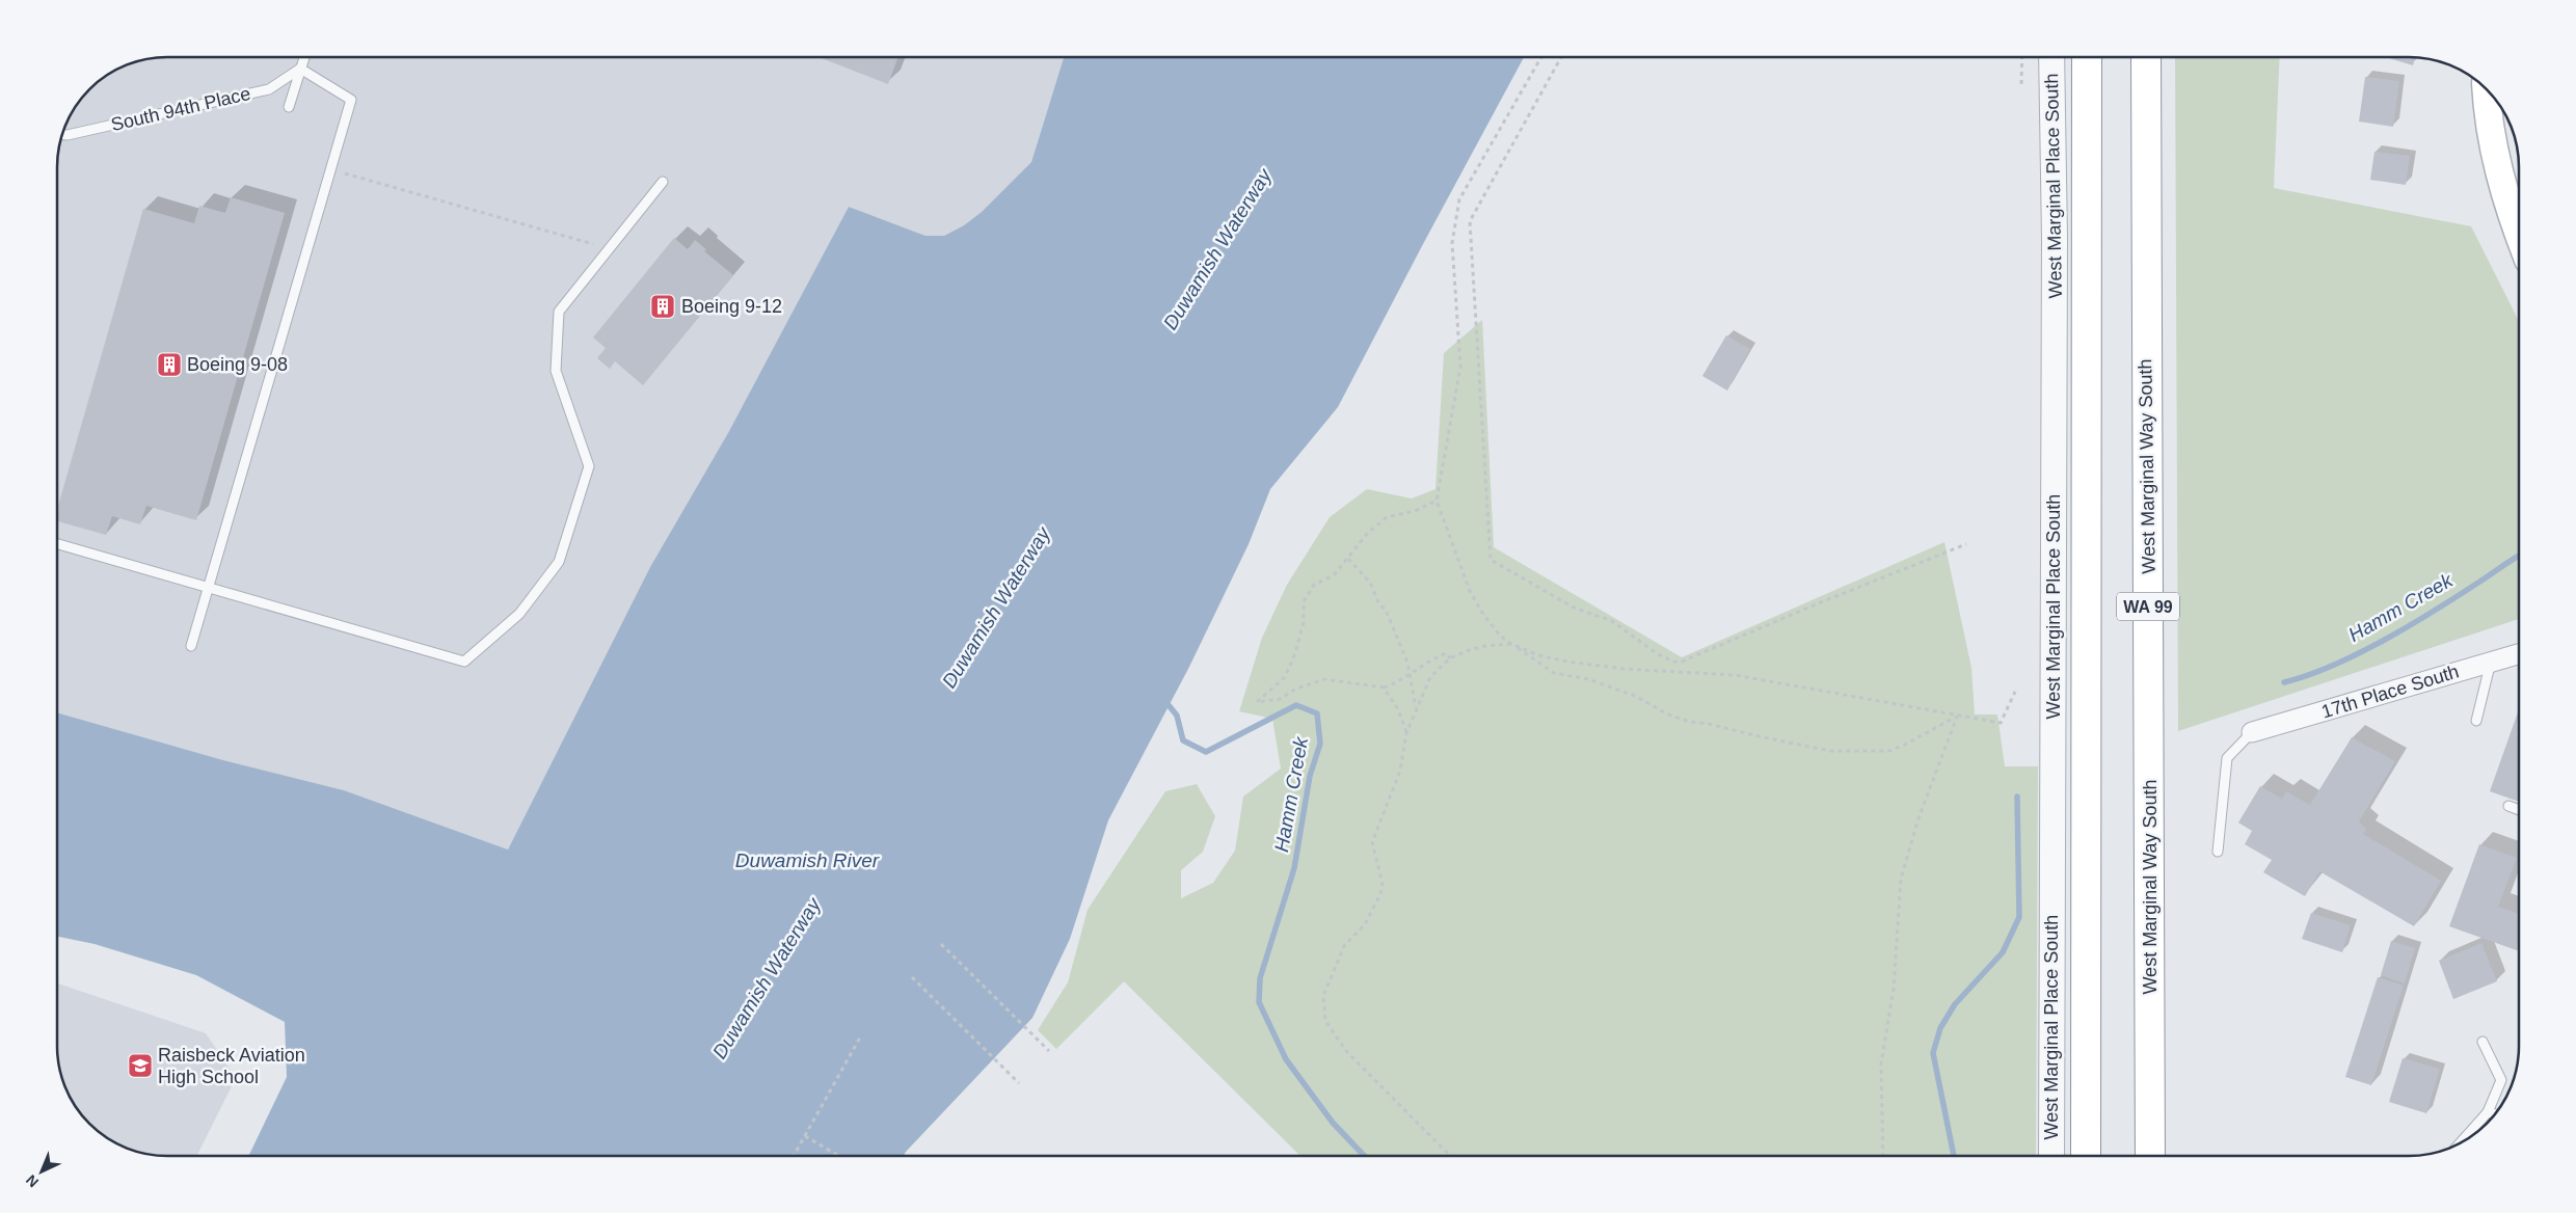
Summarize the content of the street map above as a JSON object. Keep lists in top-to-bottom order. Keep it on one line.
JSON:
{"streets":{"highway":["West Marginal Way South","WA 99"],"street":["West Marginal Place South","17th Place South"],"lane":["South 94th Place"]},"water":["Duwamish Waterway","Hamm Creek","Duwamish River"],"places":{"building":["Boeing 9-12","Boeing 9-08"],"school or university":["Raisbeck Aviation High School"]},"north":"bottom left"}
